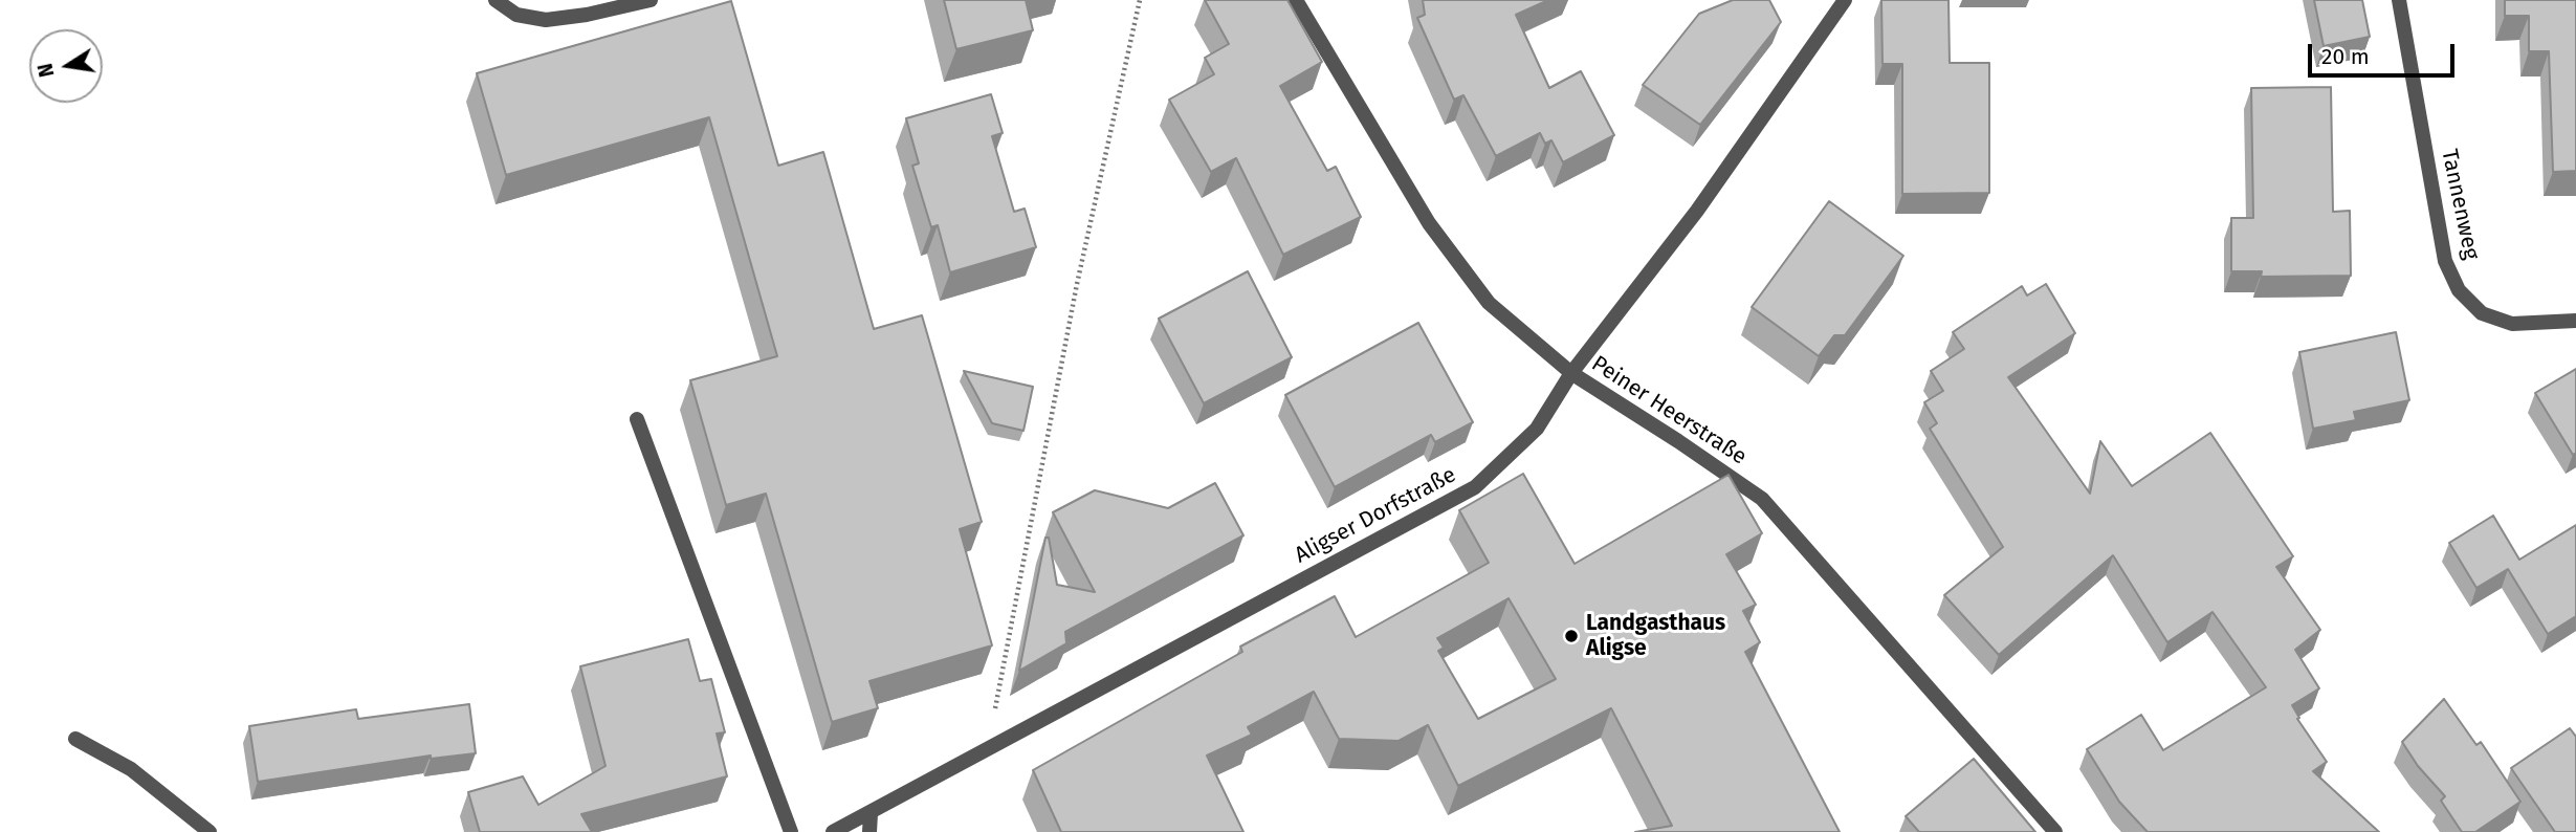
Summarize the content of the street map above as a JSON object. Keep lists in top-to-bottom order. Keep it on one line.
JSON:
{"streets":{"street":["Tannenweg","Peiner Heerstraße","Aligser Dorfstraße"]},"crossings":[["Peiner Heerstraße","Aligser Dorfstraße"]],"places":["Landgasthaus Aligse"],"scale_bar":"20 m","north":"left"}
